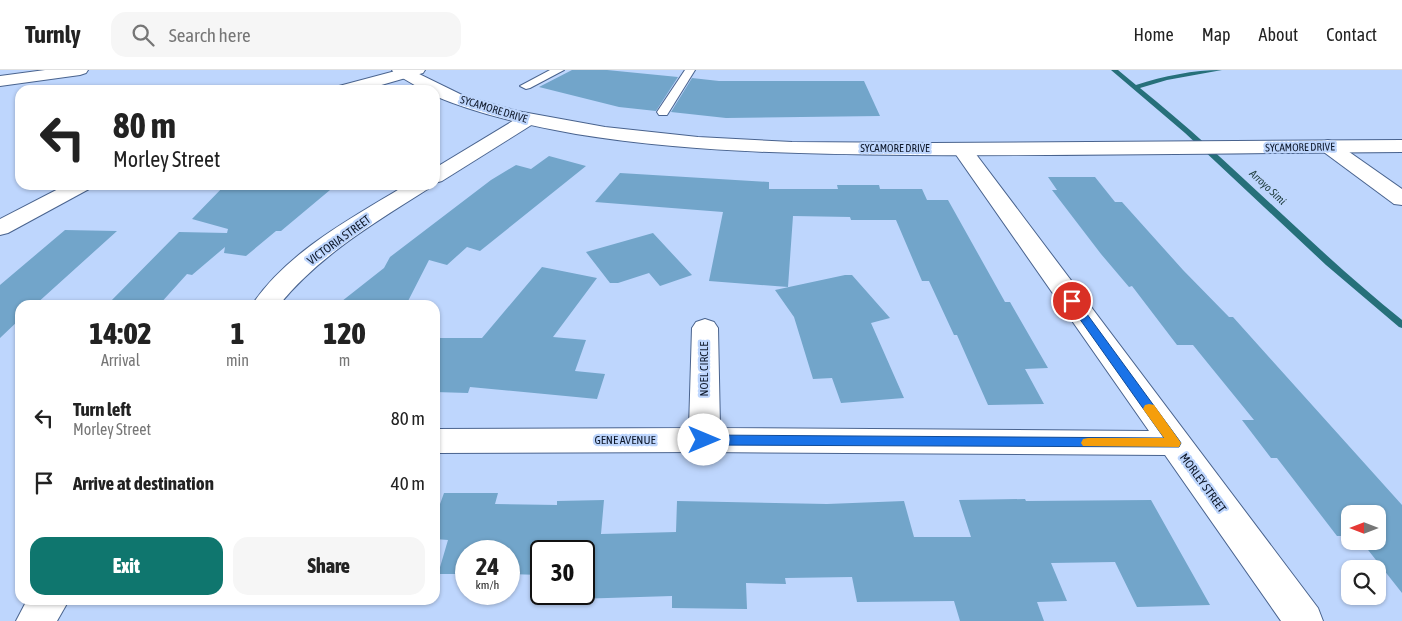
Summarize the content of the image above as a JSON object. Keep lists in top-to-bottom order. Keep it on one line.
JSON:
{"streets":{"street":["SYCAMORE DRIVE","VICTORIA STREET","NOEL CIRCLE","GENE AVENUE","MORLEY STREET"]},"crossings":[["SYCAMORE DRIVE","MORLEY STREET"],["NOEL CIRCLE","GENE AVENUE"],["GENE AVENUE","MORLEY STREET"]],"water":["Arroyo Simi"],"north":"left","page":{"header":"Turnly","search":"Search here","nav":["Home","Map","About","Contact"],"turn":["80 m","Morley Street"],"eta":["14:02","Arrival","1","min","120","m"],"list":[{"name":"Turn left","note":"Morley Street","value":"80 m"},{"name":"Arrive at destination","value":"40 m"}],"buttons":["Exit","Share"],"speed":"24 km/h","limit":"30"}}
